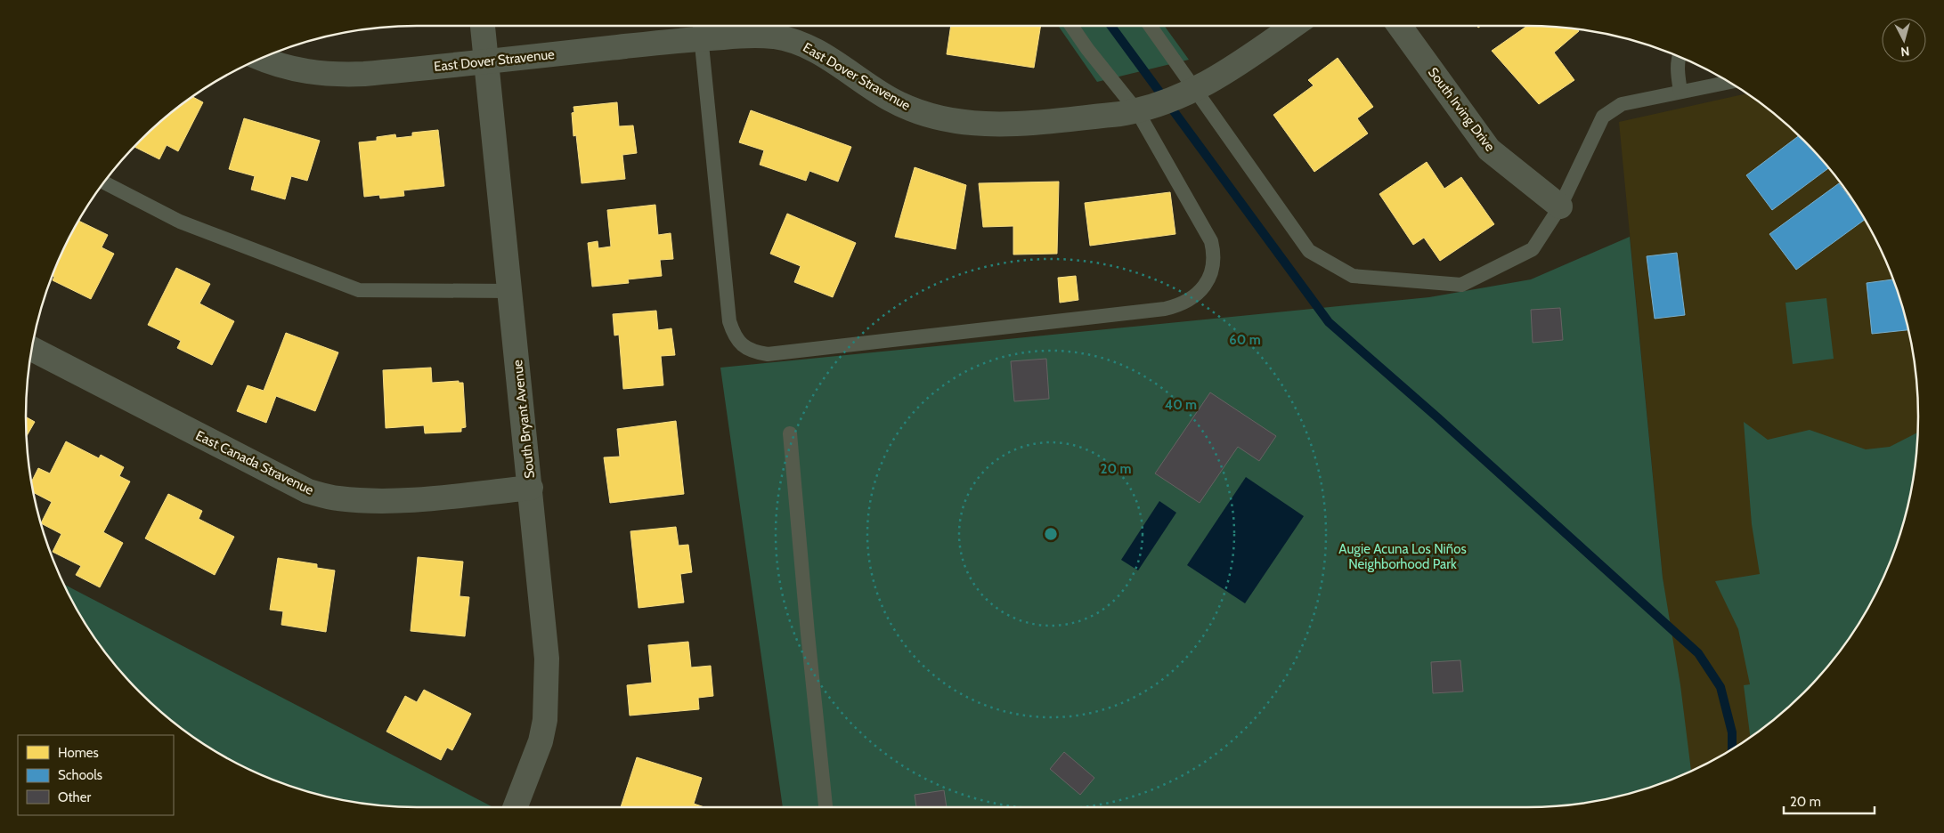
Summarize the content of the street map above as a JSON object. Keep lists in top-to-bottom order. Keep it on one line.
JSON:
{"streets":{"street":["East Dover Stravenue","South Irving Drive","South Bryant Avenue","East Canada Stravenue"]},"crossings":[["East Dover Stravenue","South Bryant Avenue"],["South Bryant Avenue","East Canada Stravenue"]],"parks":["Augie Acuna Los Niños Neighborhood Park"],"legend":["Homes","Schools","Other"],"scale_bar":"20 m","north":"bottom","rings":["60 m","40 m","20 m"]}
